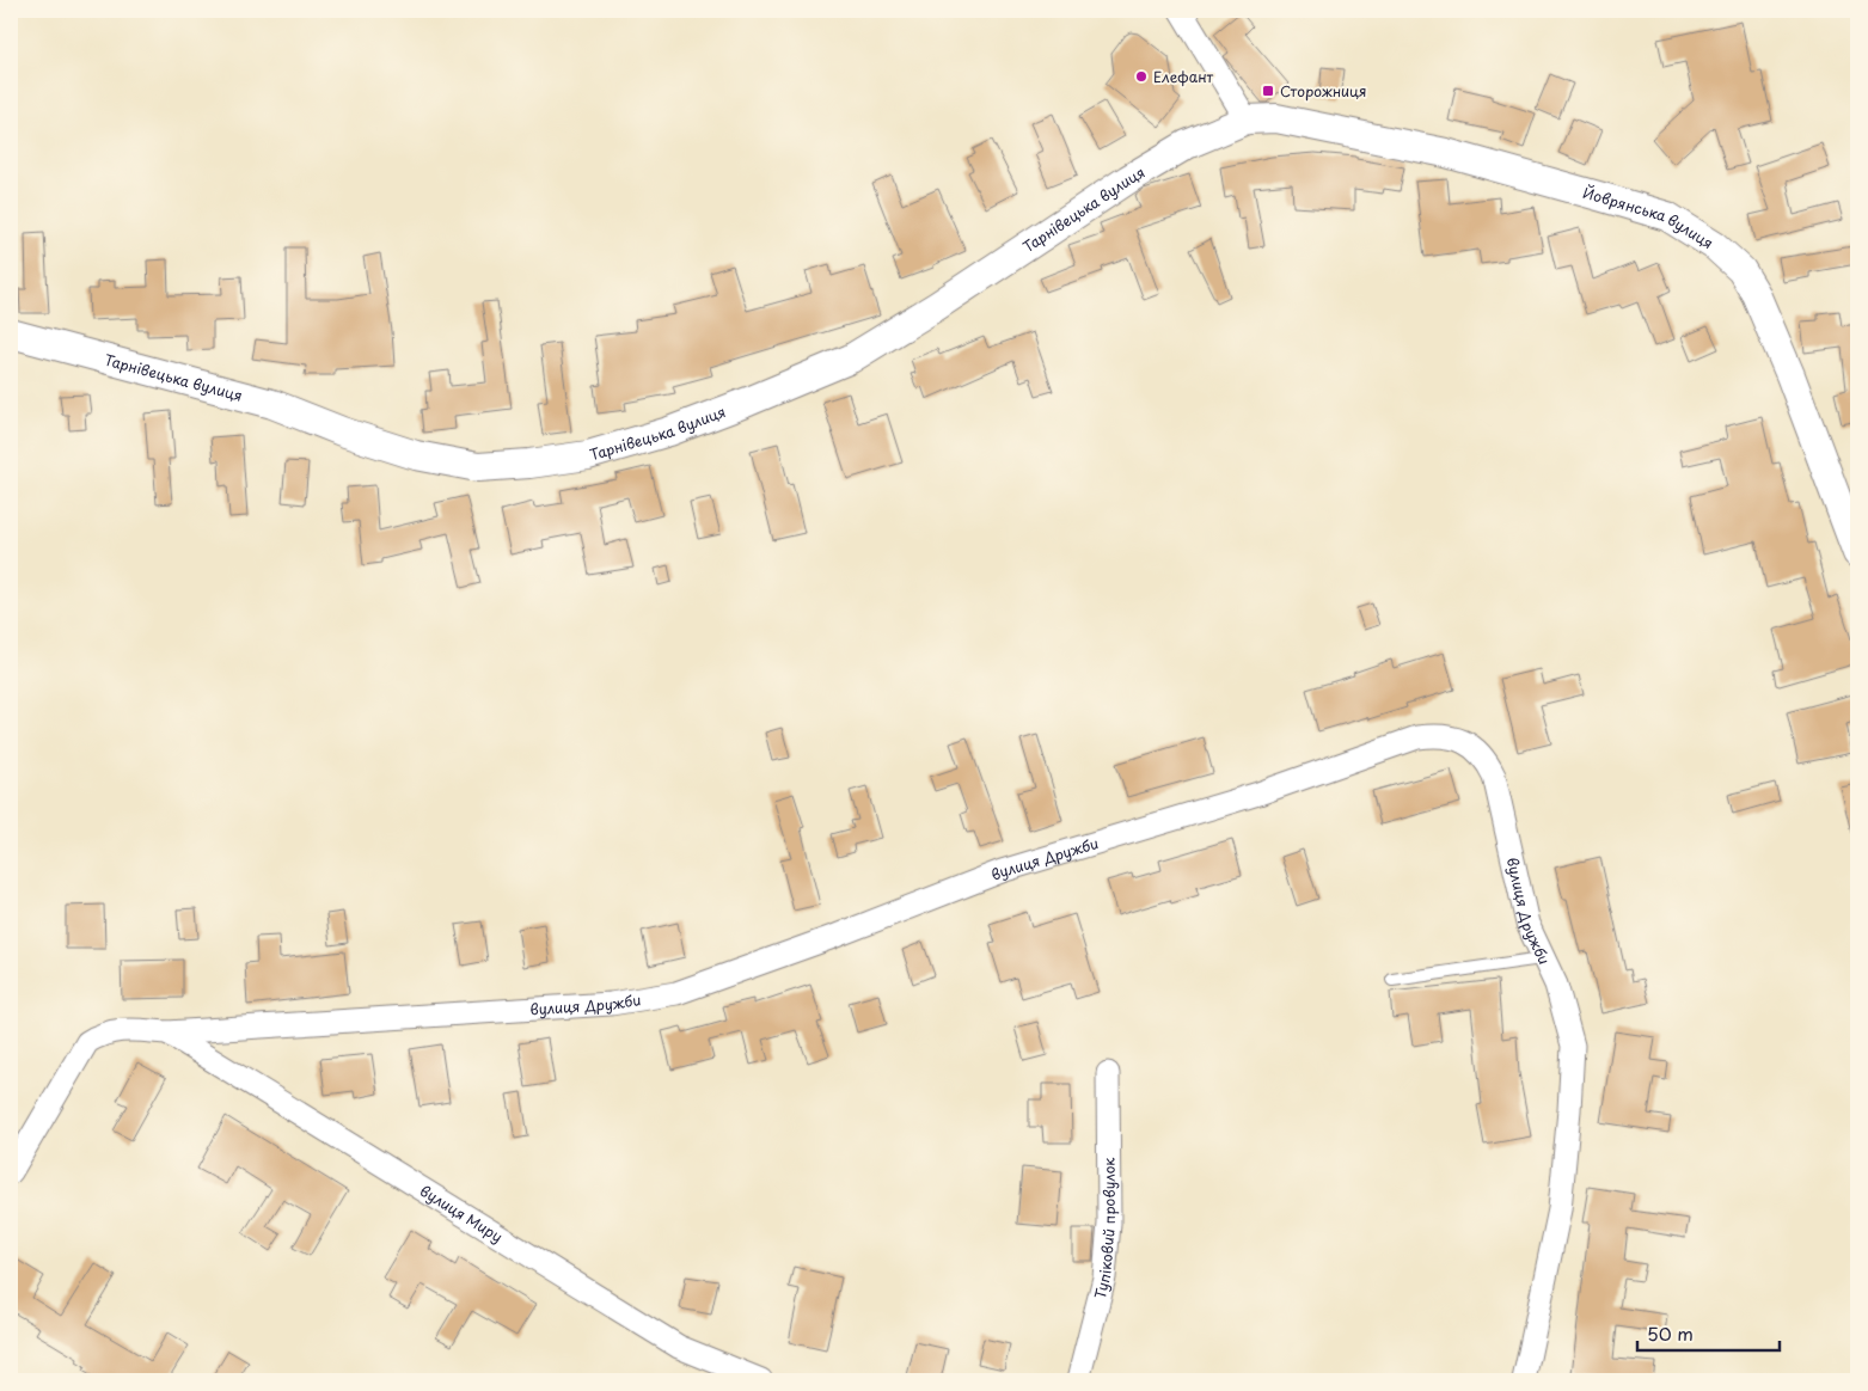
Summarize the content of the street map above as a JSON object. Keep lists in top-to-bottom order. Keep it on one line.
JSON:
{"streets":{"street":["Тарнівецька вулиця","Йоврянська вулиця","вулиця Дружби","вулиця Миру","Тупіковий провулок"]},"crossings":[["Тарнівецька вулиця","Йоврянська вулиця"],["вулиця Дружби","вулиця Миру"]],"places":{"other":["Елефант"],"transit":["Сторожниця"]},"scale_bar":"50 m"}
